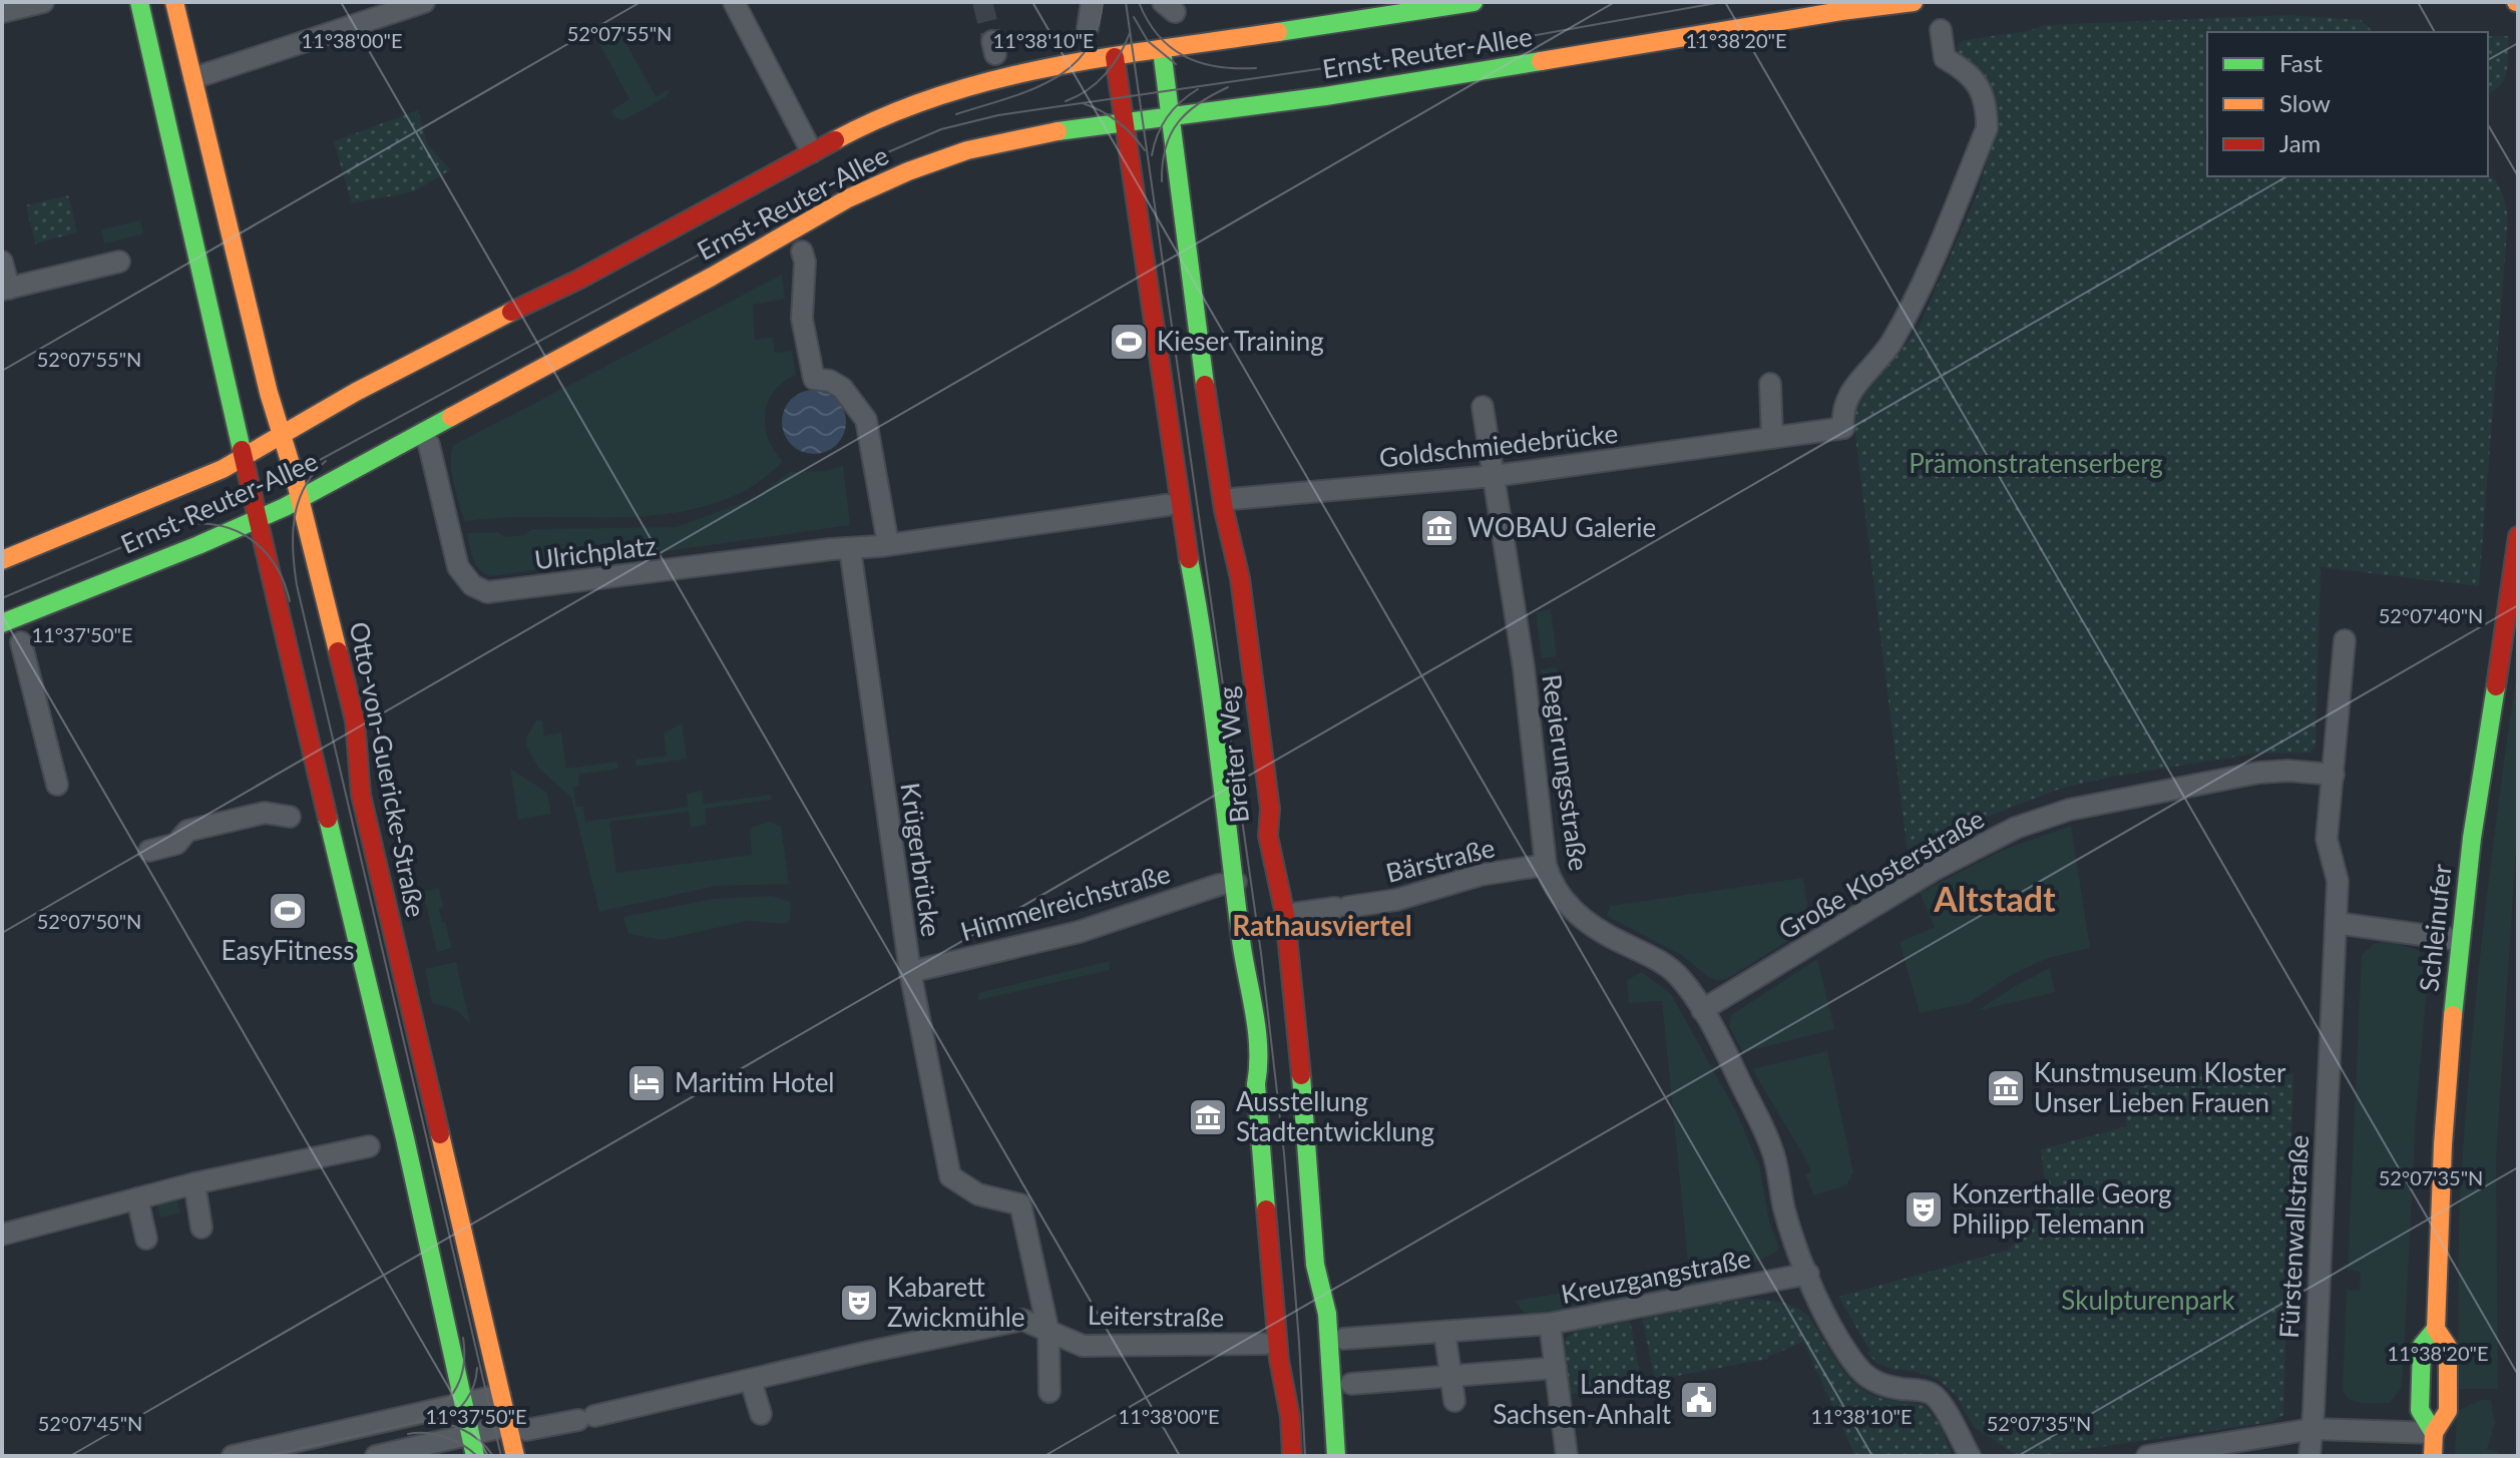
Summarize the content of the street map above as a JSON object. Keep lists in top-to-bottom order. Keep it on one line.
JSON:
{"streets":{"street":["Ernst-Reuter-Allee","Goldschmiedebrücke","Ulrichplatz","Breiter Weg","Otto-von-Guericke-Straße","Regierungsstraße","Krügerbrücke","Bärstraße","Große Klosterstraße","Himmelreichstraße","Schleinufer","Fürstenwallstraße","Kreuzgangstraße","Leiterstraße"]},"crossings":[["Ernst-Reuter-Allee","Ulrichplatz"],["Ernst-Reuter-Allee","Breiter Weg"],["Ernst-Reuter-Allee","Otto-von-Guericke-Straße"],["Goldschmiedebrücke","Regierungsstraße"],["Ulrichplatz","Krügerbrücke"],["Breiter Weg","Bärstraße"],["Breiter Weg","Himmelreichstraße"],["Otto-von-Guericke-Straße","Leiterstraße"],["Regierungsstraße","Bärstraße"],["Regierungsstraße","Große Klosterstraße"],["Regierungsstraße","Kreuzgangstraße"],["Krügerbrücke","Himmelreichstraße"],["Krügerbrücke","Leiterstraße"],["Große Klosterstraße","Fürstenwallstraße"]],"districts":["Altstadt","Rathausviertel"],"parks":["Prämonstratenserberg","Skulpturenpark"],"places":{"sports":["Kieser Training","EasyFitness"],"museum":["WOBAU Galerie","Kunstmuseum Kloster Unser Lieben Frauen","Ausstellung Stadtentwicklung"],"hotel":["Maritim Hotel"],"theatre":["Konzerthalle Georg Philipp Telemann","Kabarett Zwickmühle"],"public building":["Landtag Sachsen-Anhalt"]},"legend":["Fast","Slow","Jam"],"coordinates":["52°07'55\"N","11°38'20\"E","11°38'00\"E","11°38'10\"E","52°07'40\"N","11°37'50\"E","52°07'50\"N","52°07'35\"N","52°07'45\"N"]}
